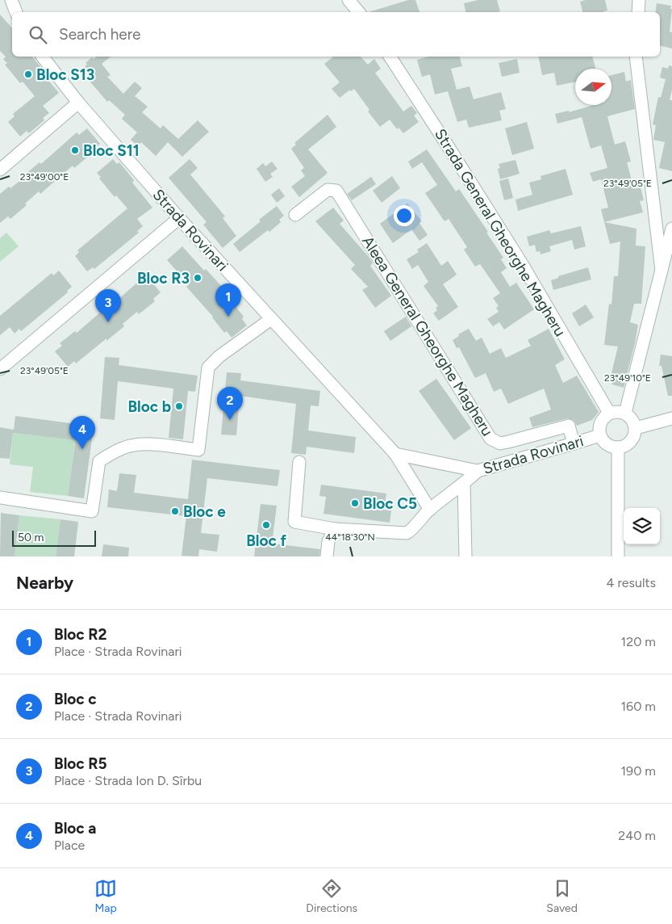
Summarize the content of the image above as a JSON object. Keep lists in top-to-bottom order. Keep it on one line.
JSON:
{"streets":{"street":["Strada Rovinari","Strada General Gheorghe Magheru","Aleea General Gheorghe Magheru"]},"crossings":[["Strada Rovinari","Strada General Gheorghe Magheru"],["Strada Rovinari","Aleea General Gheorghe Magheru"]],"places":["Bloc S13","Bloc S11","Bloc R3","Bloc b","Bloc C5","Bloc e","Bloc f"],"scale_bar":"50 m","north":"right","page":{"search":"Search here","pins":["1","3","2","4"],"scale":"50 m","heading":["Nearby","4 results"],"list":[{"mark":"1","name":"Bloc R2","note":"Place · Strada Rovinari","value":"120 m"},{"mark":"2","name":"Bloc c","note":"Place · Strada Rovinari","value":"160 m"},{"mark":"3","name":"Bloc R5","note":"Place · Strada Ion D. Sîrbu","value":"190 m"},{"mark":"4","name":"Bloc a","note":"Place","value":"240 m"}],"nav":["Map","Directions","Saved"]},"coordinates":["23°49'00\"E","23°49'05\"E","23°49'10\"E","44°18'30\"N"]}
